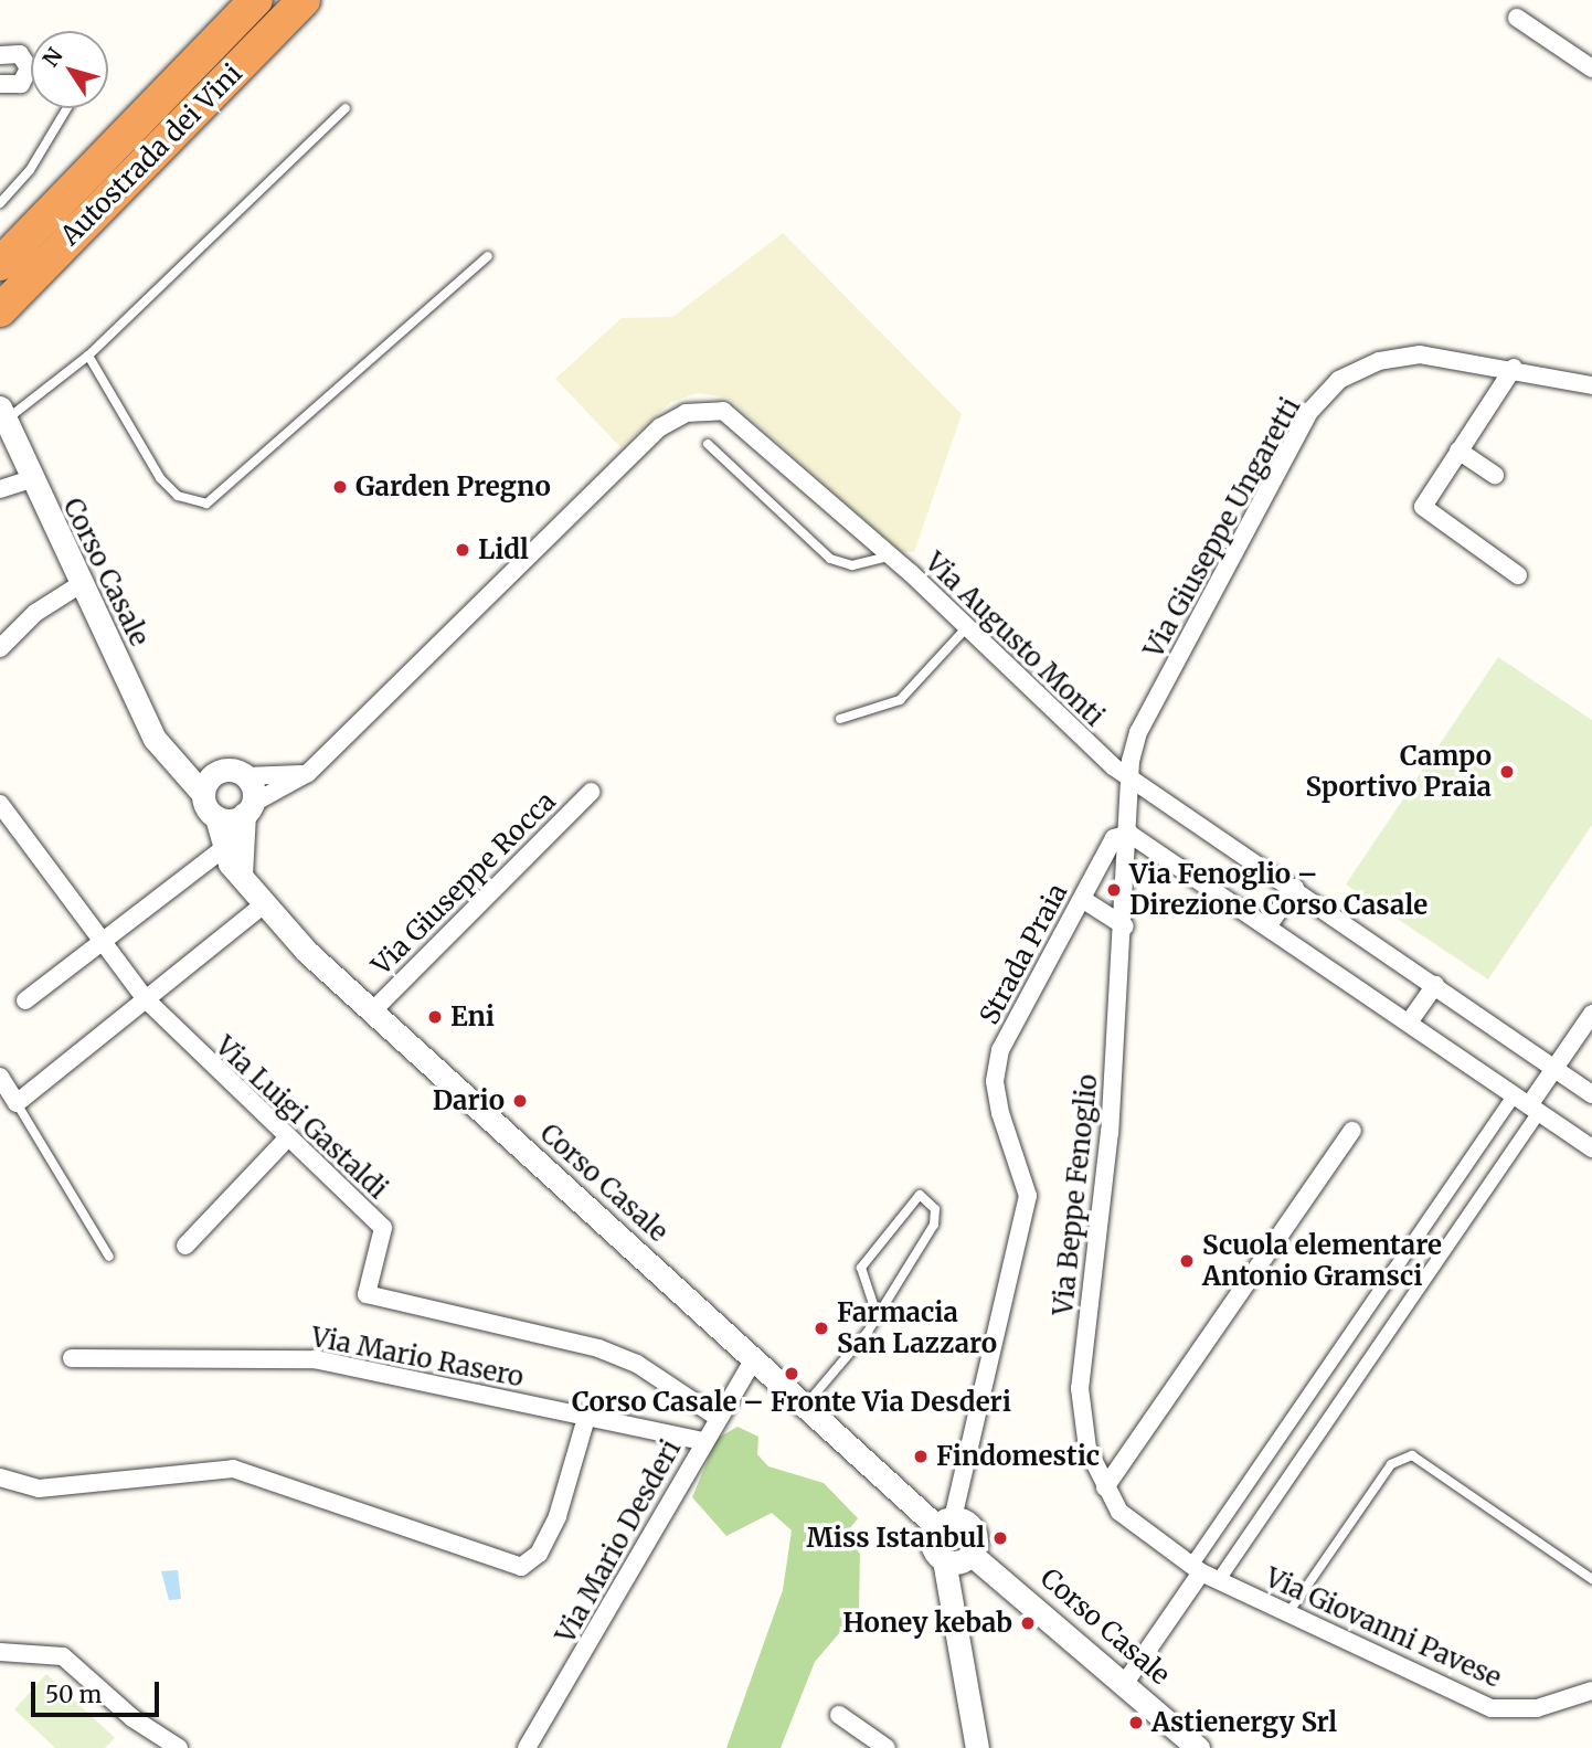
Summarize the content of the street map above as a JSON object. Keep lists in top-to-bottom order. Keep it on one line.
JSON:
{"streets":{"highway":["Autostrada dei Vini"],"street":["Via Giuseppe Ungaretti","Corso Casale","Via Augusto Monti","Via Giuseppe Rocca","Strada Praia","Via Luigi Gastaldi","Via Beppe Fenoglio","Via Mario Rasero","Via Mario Desderi","Via Giovanni Pavese"]},"crossings":[["Via Giuseppe Ungaretti","Via Augusto Monti"],["Via Giuseppe Ungaretti","Via Beppe Fenoglio"],["Corso Casale","Via Giuseppe Rocca"],["Corso Casale","Strada Praia"],["Corso Casale","Via Mario Desderi"],["Via Augusto Monti","Via Beppe Fenoglio"],["Strada Praia","Via Beppe Fenoglio"],["Via Luigi Gastaldi","Via Mario Desderi"],["Via Beppe Fenoglio","Via Giovanni Pavese"],["Via Mario Rasero","Via Mario Desderi"]],"places":["Garden Pregno","Lidl","Campo Sportivo Praia","Via Fenoglio – Direzione Corso Casale","Eni","Dario","Scuola elementare Antonio Gramsci","Farmacia San Lazzaro","Corso Casale – Fronte Via Desderi","Findomestic","Miss Istanbul","Honey kebab","Astienergy Srl"],"scale_bar":"50 m","north":"top left"}
